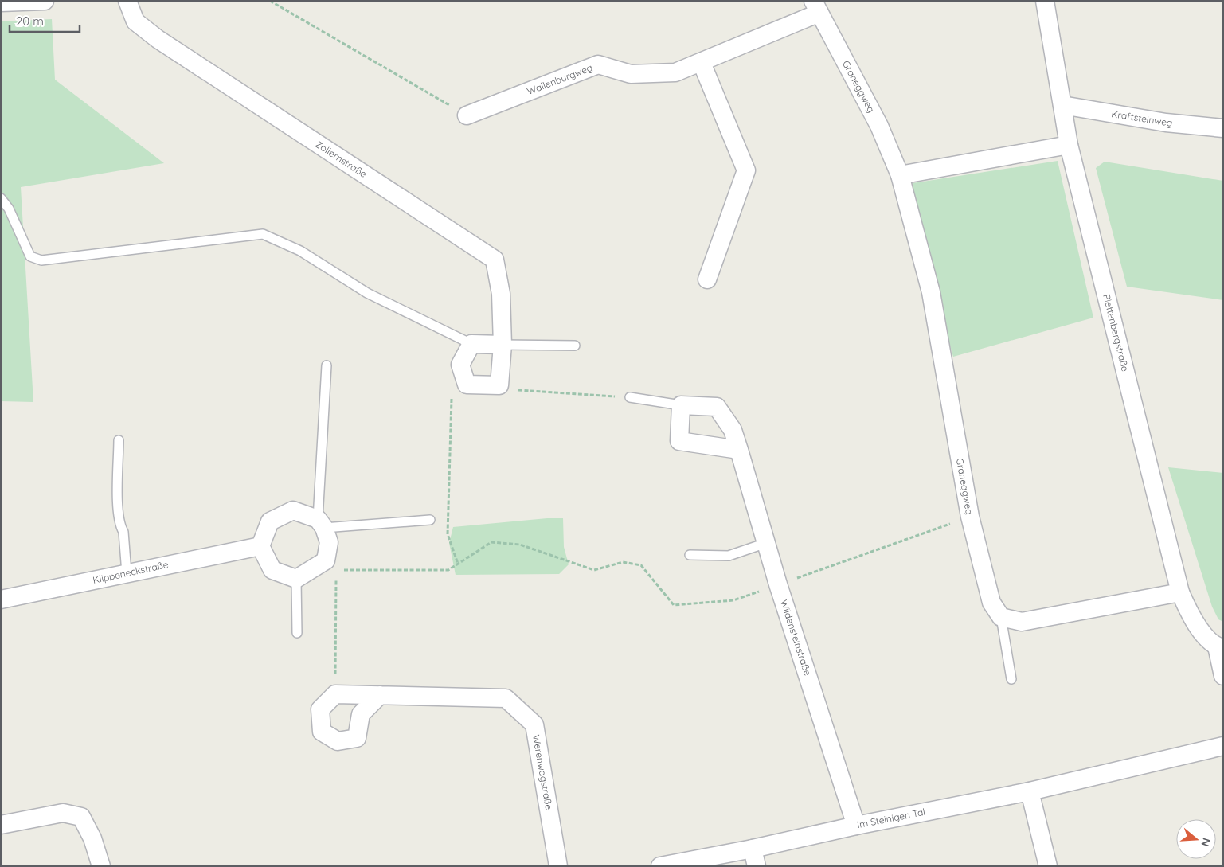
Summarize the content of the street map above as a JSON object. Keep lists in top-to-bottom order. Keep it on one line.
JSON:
{"streets":{"street":["Wallenburgweg","Graneggweg","Kraftsteinweg","Zollernstraße","Plettenbergstraße","Klippeneckstraße","Wildensteinstraße","Werenwagstraße","Im Steinigen Tal"]},"crossings":[["Wallenburgweg","Graneggweg"],["Kraftsteinweg","Plettenbergstraße"],["Wildensteinstraße","Im Steinigen Tal"]],"scale_bar":"20 m","north":"right"}
